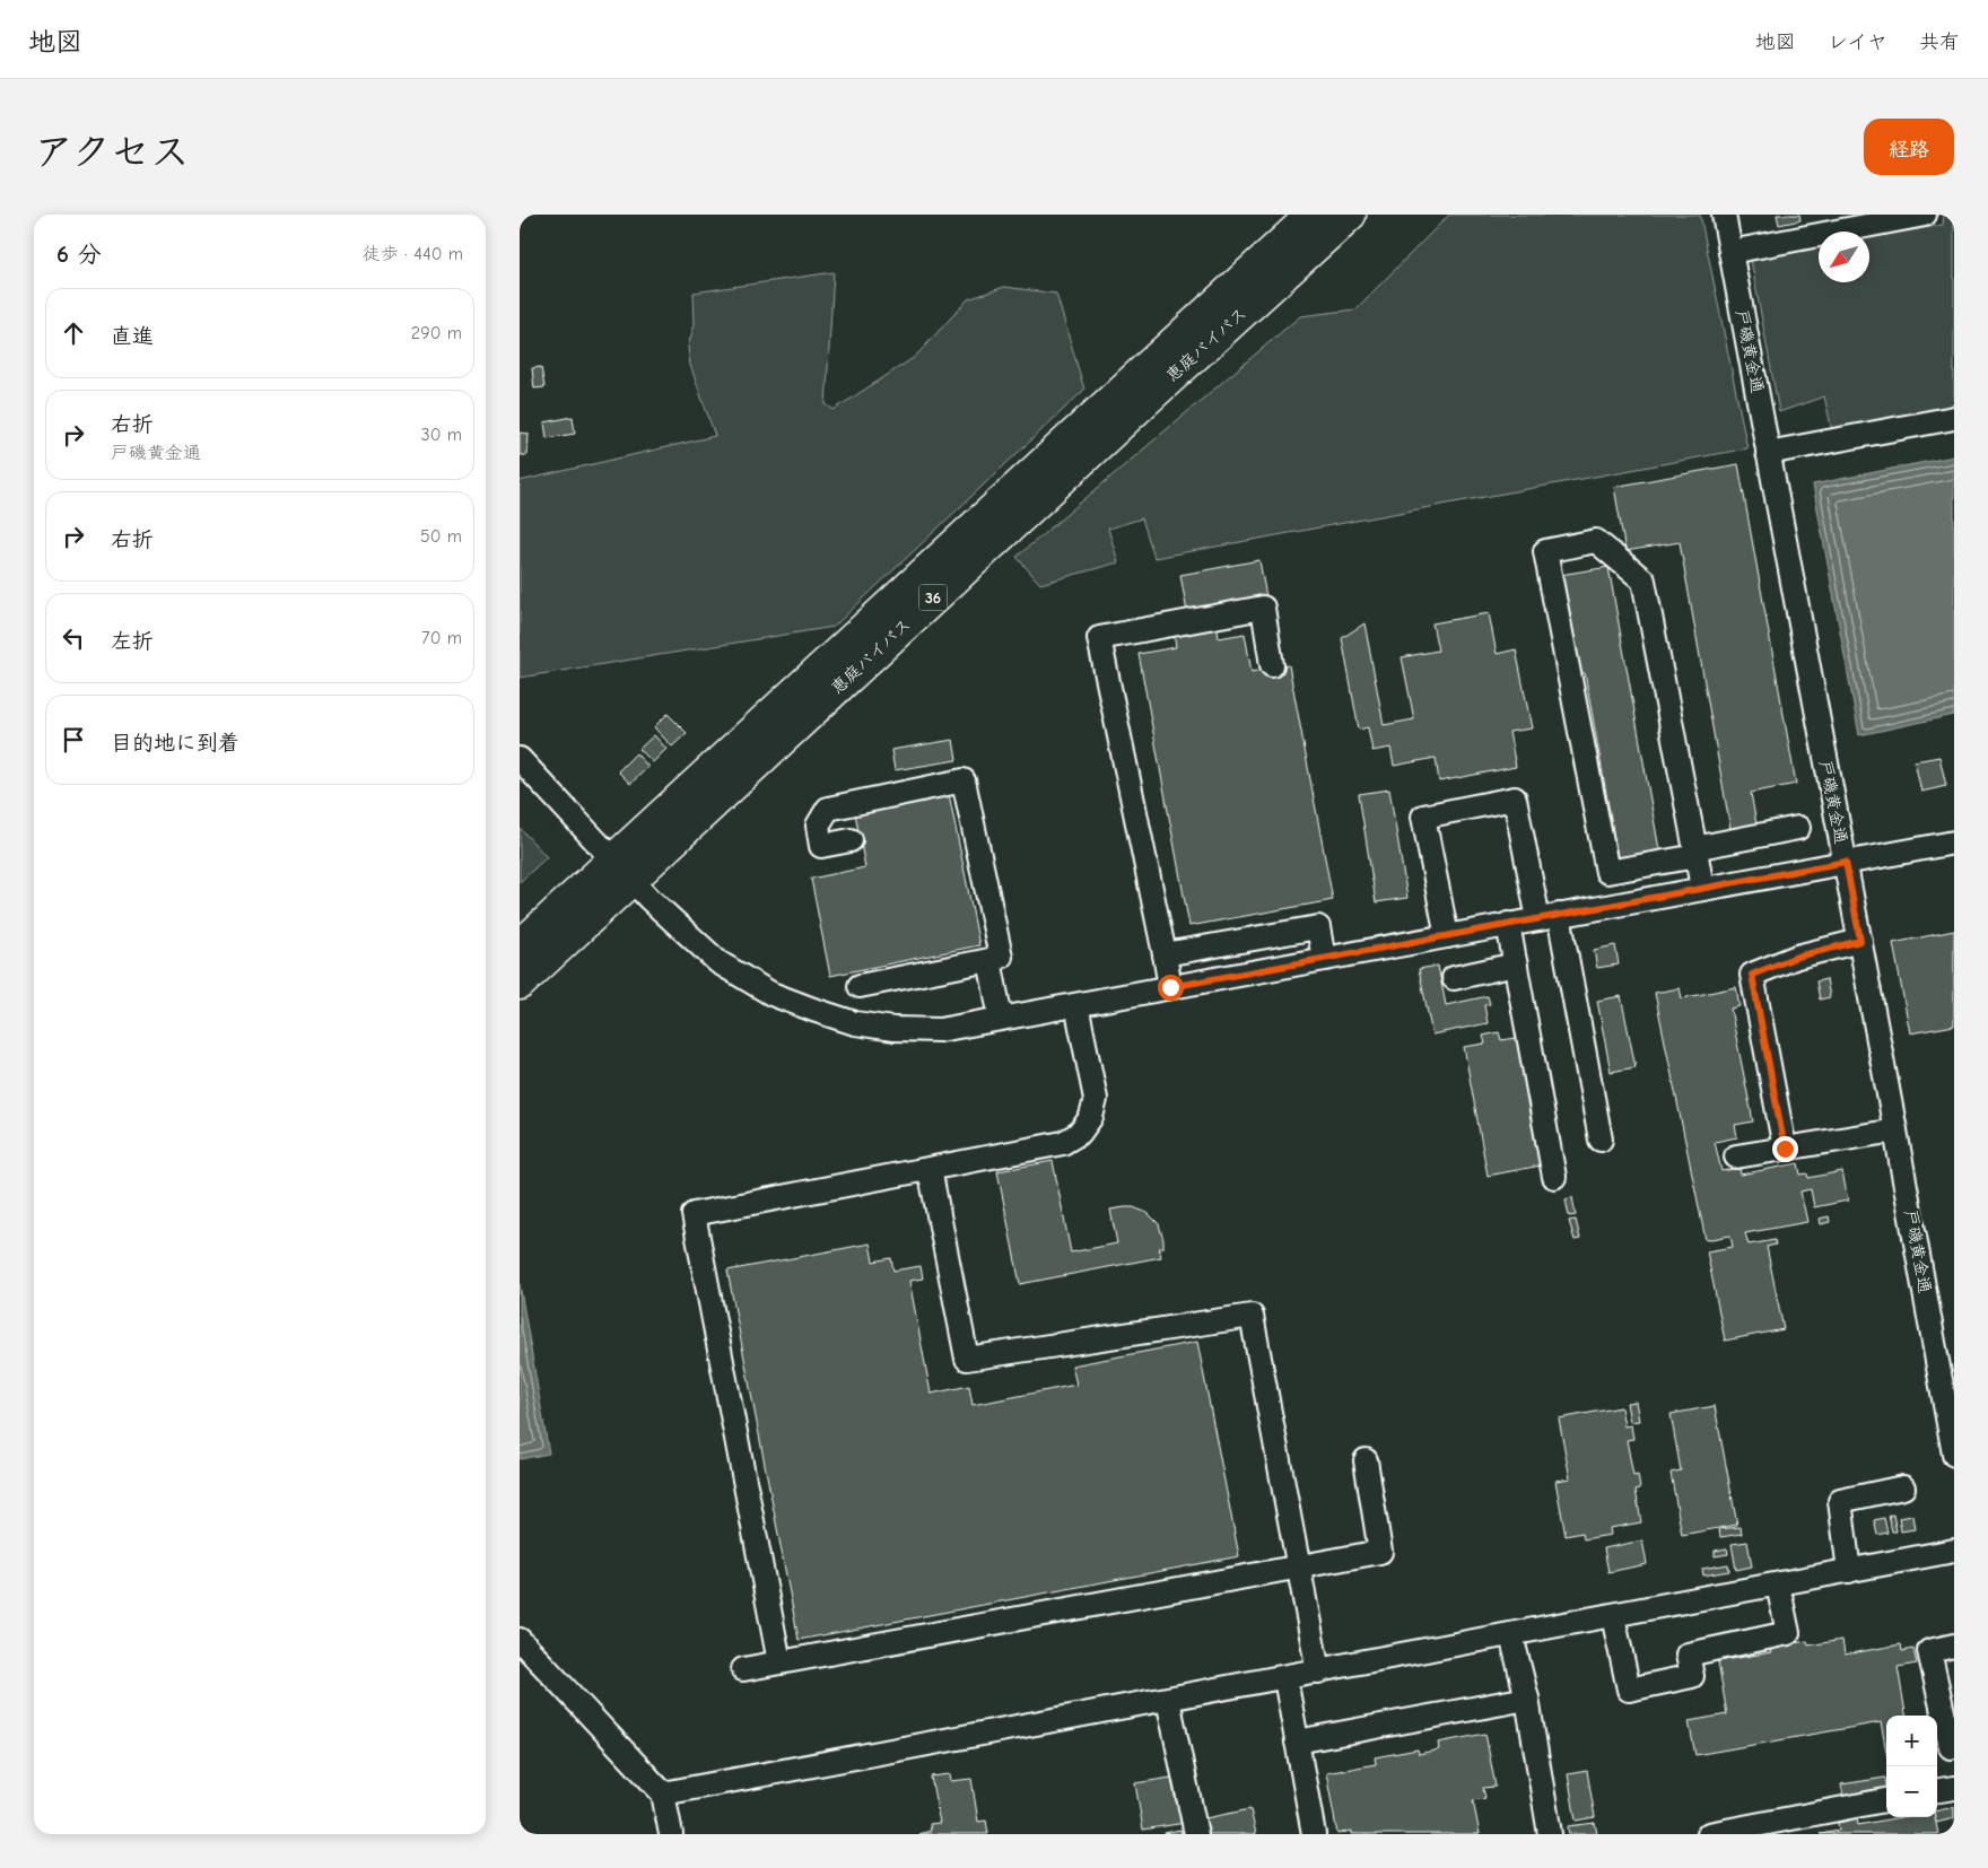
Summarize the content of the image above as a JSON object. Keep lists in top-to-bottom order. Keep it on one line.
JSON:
{"streets":{"highway":["恵庭バイパス","36"],"street":["戸磯黄金通"]},"north":"bottom left","page":{"header":"地図","nav":["地図","レイヤ","共有"],"title":"アクセス","buttons":"経路","heading":["6 分","徒歩 · 440 m"],"list":[["直進","290 m"],["右折","戸磯黄金通","30 m"],["右折","50 m"],["左折","70 m"],"目的地に到着"],"map_buttons":["+","−"]}}
